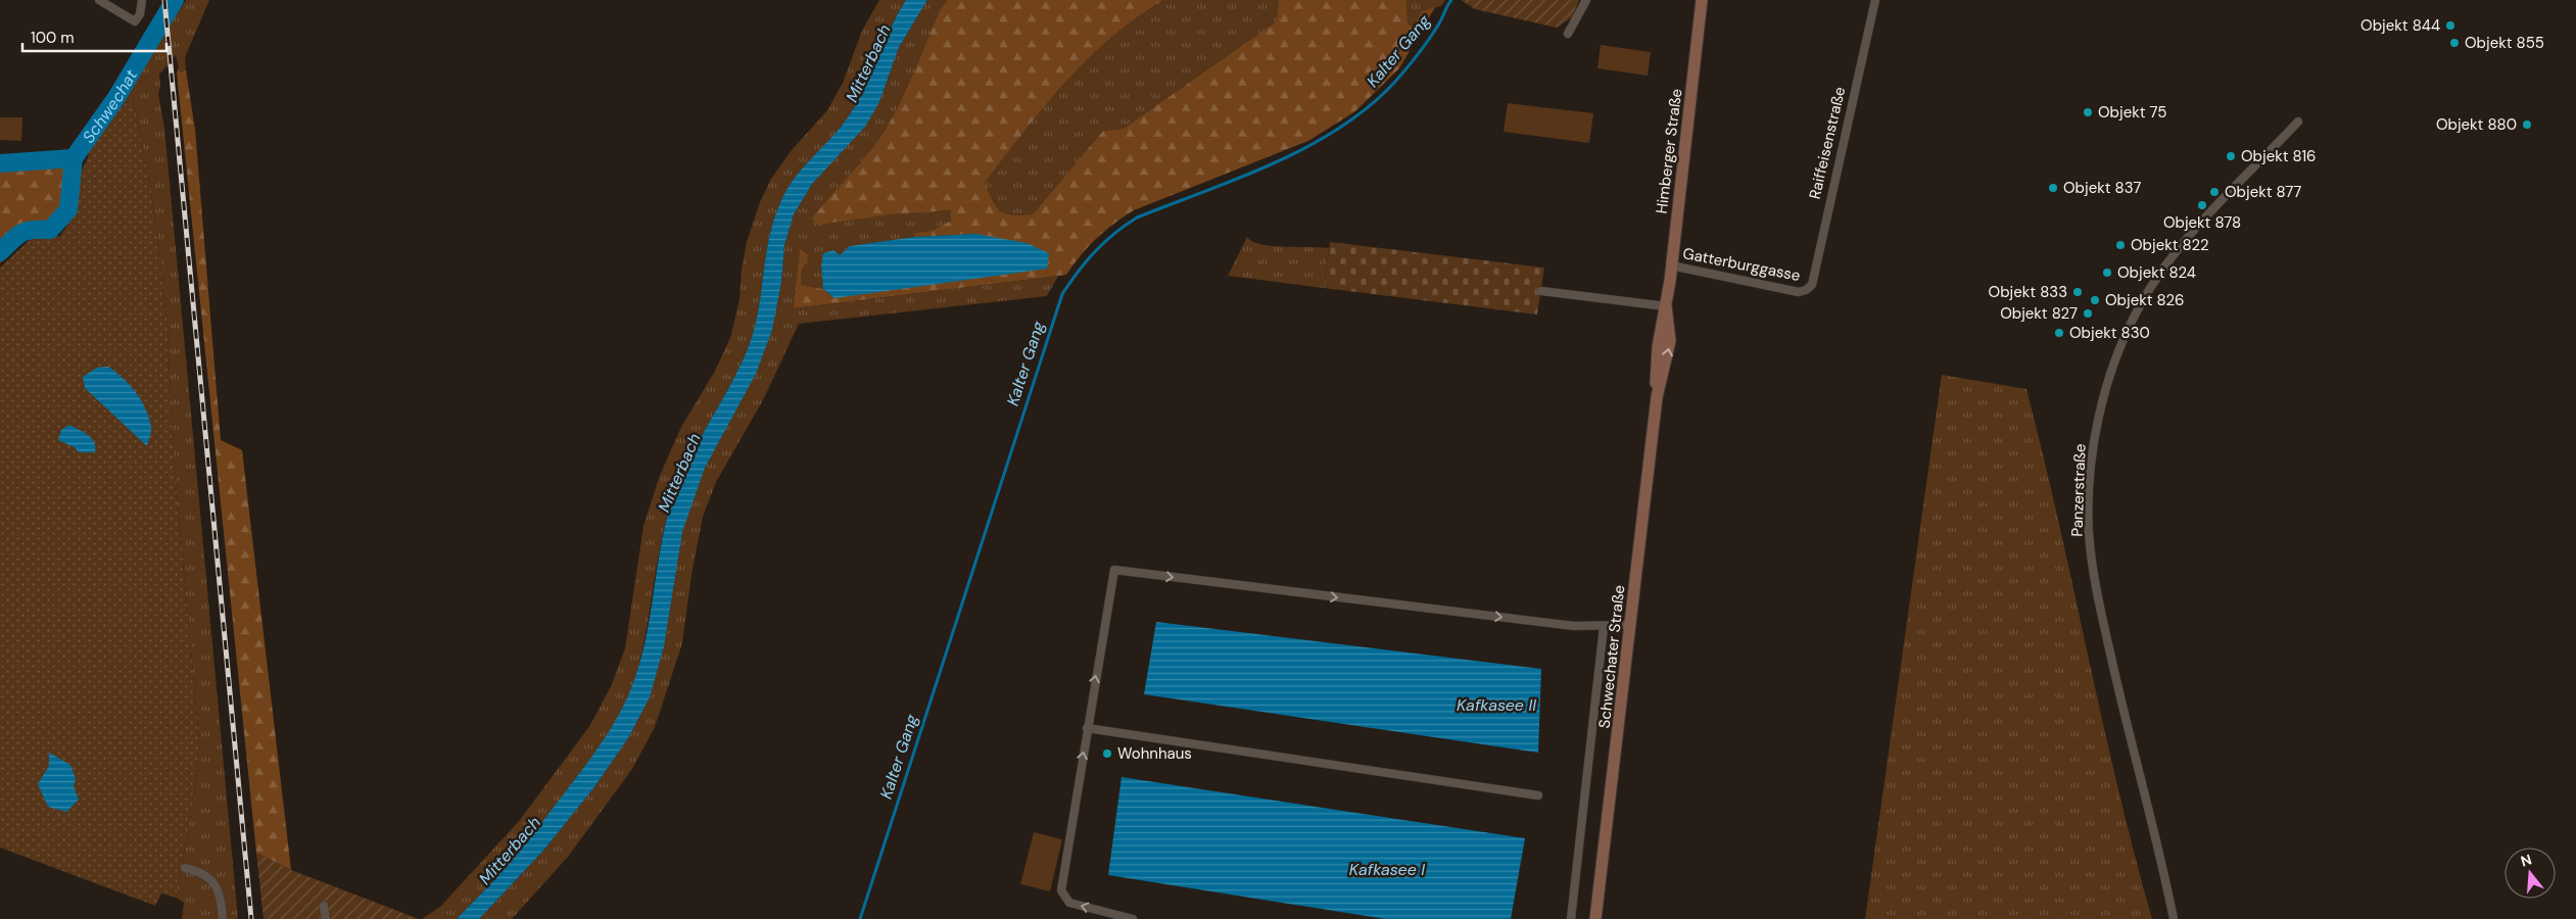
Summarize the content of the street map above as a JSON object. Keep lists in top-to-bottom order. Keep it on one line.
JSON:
{"streets":{"main road":["Himberger Straße","Schwechater Straße"],"street":["Raiffeisenstraße","Gatterburggasse","Panzerstraße"]},"crossings":[["Raiffeisenstraße","Gatterburggasse"],["Himberger Straße","Gatterburggasse"],["Himberger Straße","Schwechater Straße"]],"water":["Kalter Gang","Mitterbach","Schwechat","Kafkasee II","Kafkasee I"],"places":["Objekt 844","Objekt 855","Objekt 75","Objekt 880","Objekt 816","Objekt 837","Objekt 877","Objekt 878","Objekt 822","Objekt 824","Objekt 833","Objekt 826","Objekt 827","Objekt 830","Wohnhaus"],"scale_bar":"100 m","north":"top"}
